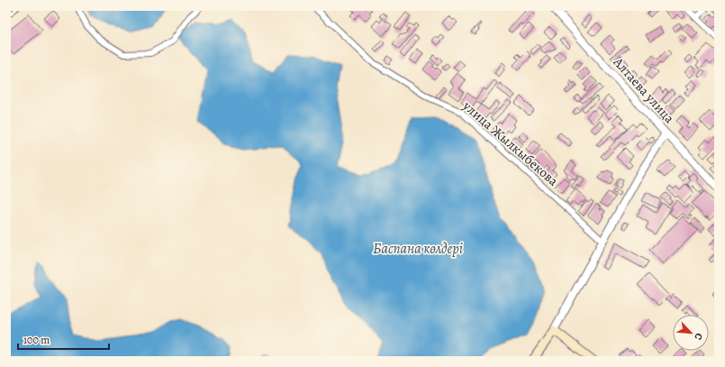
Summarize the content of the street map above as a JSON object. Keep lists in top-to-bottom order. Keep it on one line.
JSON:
{"streets":{"street":["Алтаева улица","улица Жылкыбекова"]},"water":["Баспана көлдері"],"scale_bar":"100 m","north":"bottom right"}
